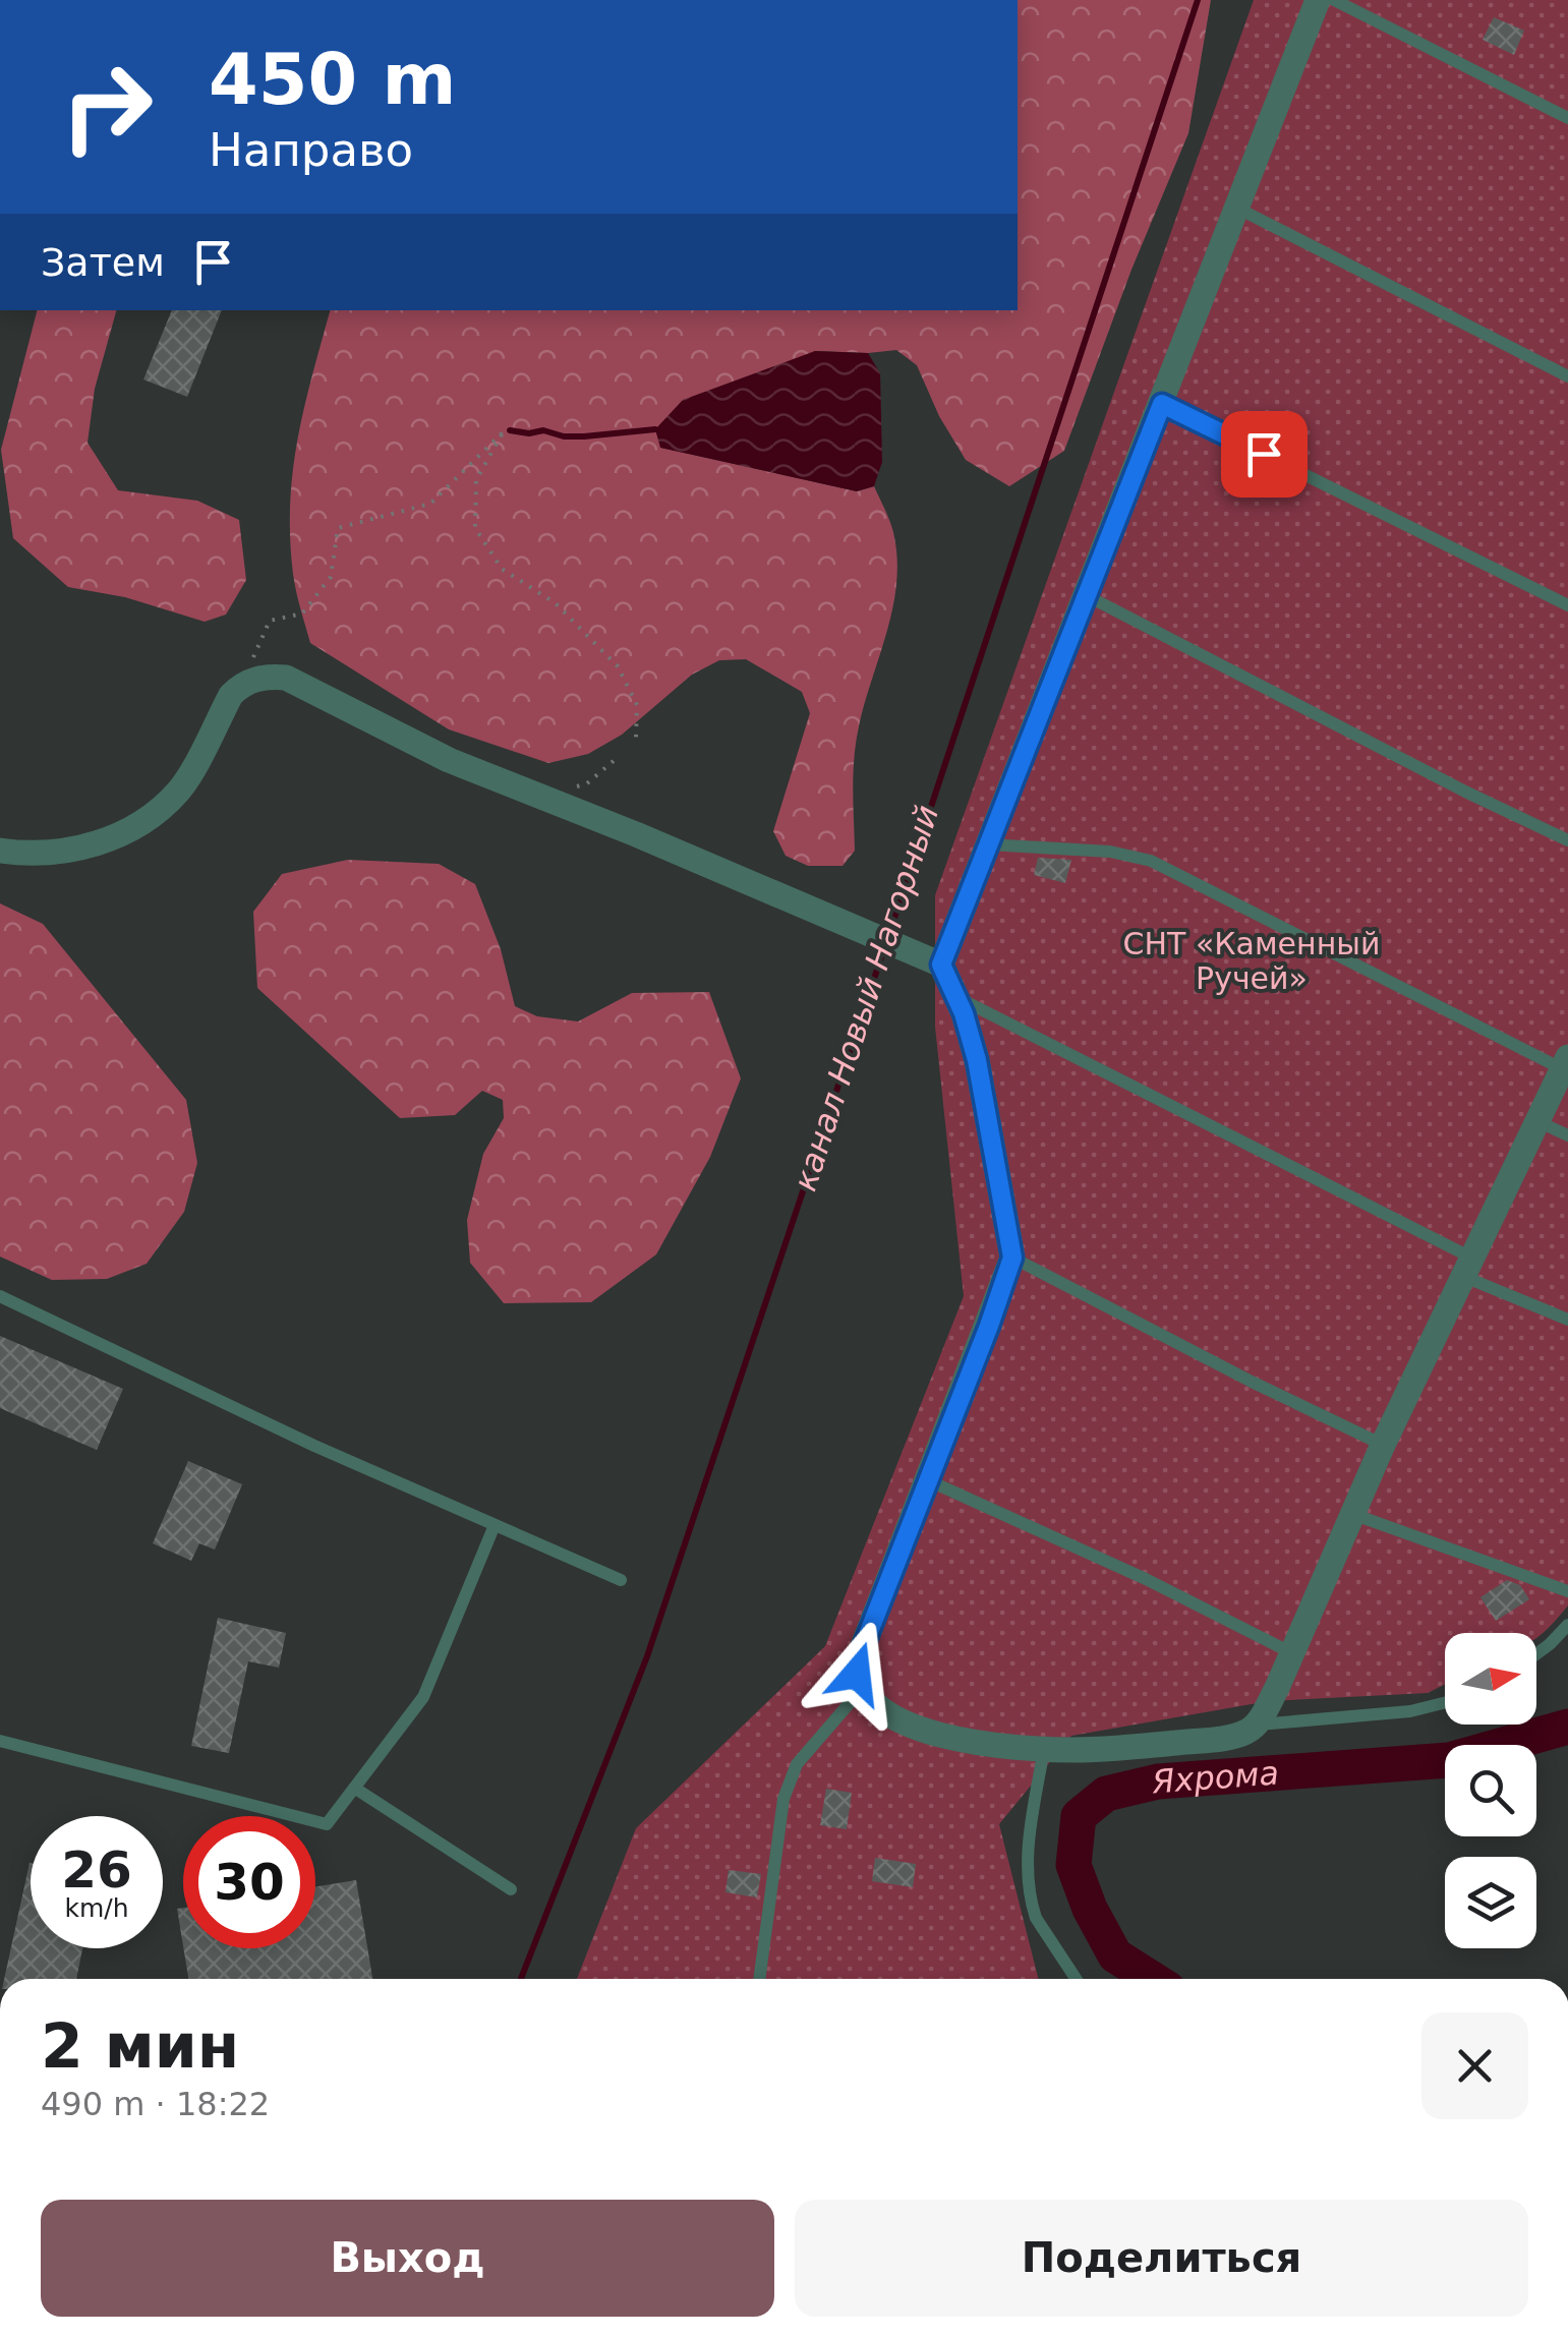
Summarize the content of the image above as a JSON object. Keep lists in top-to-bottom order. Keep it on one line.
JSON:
{"water":["канал Новый Нагорный","Яхрома"],"parks":["СНТ «Каменный Ручей»"],"north":"right","page":{"turn":["450 m","Направо"],"then":"Затем","speed":"26 km/h","limit":"30","heading":["2 мин","490 m · 18:22"],"buttons":["Выход","Поделиться"]}}
